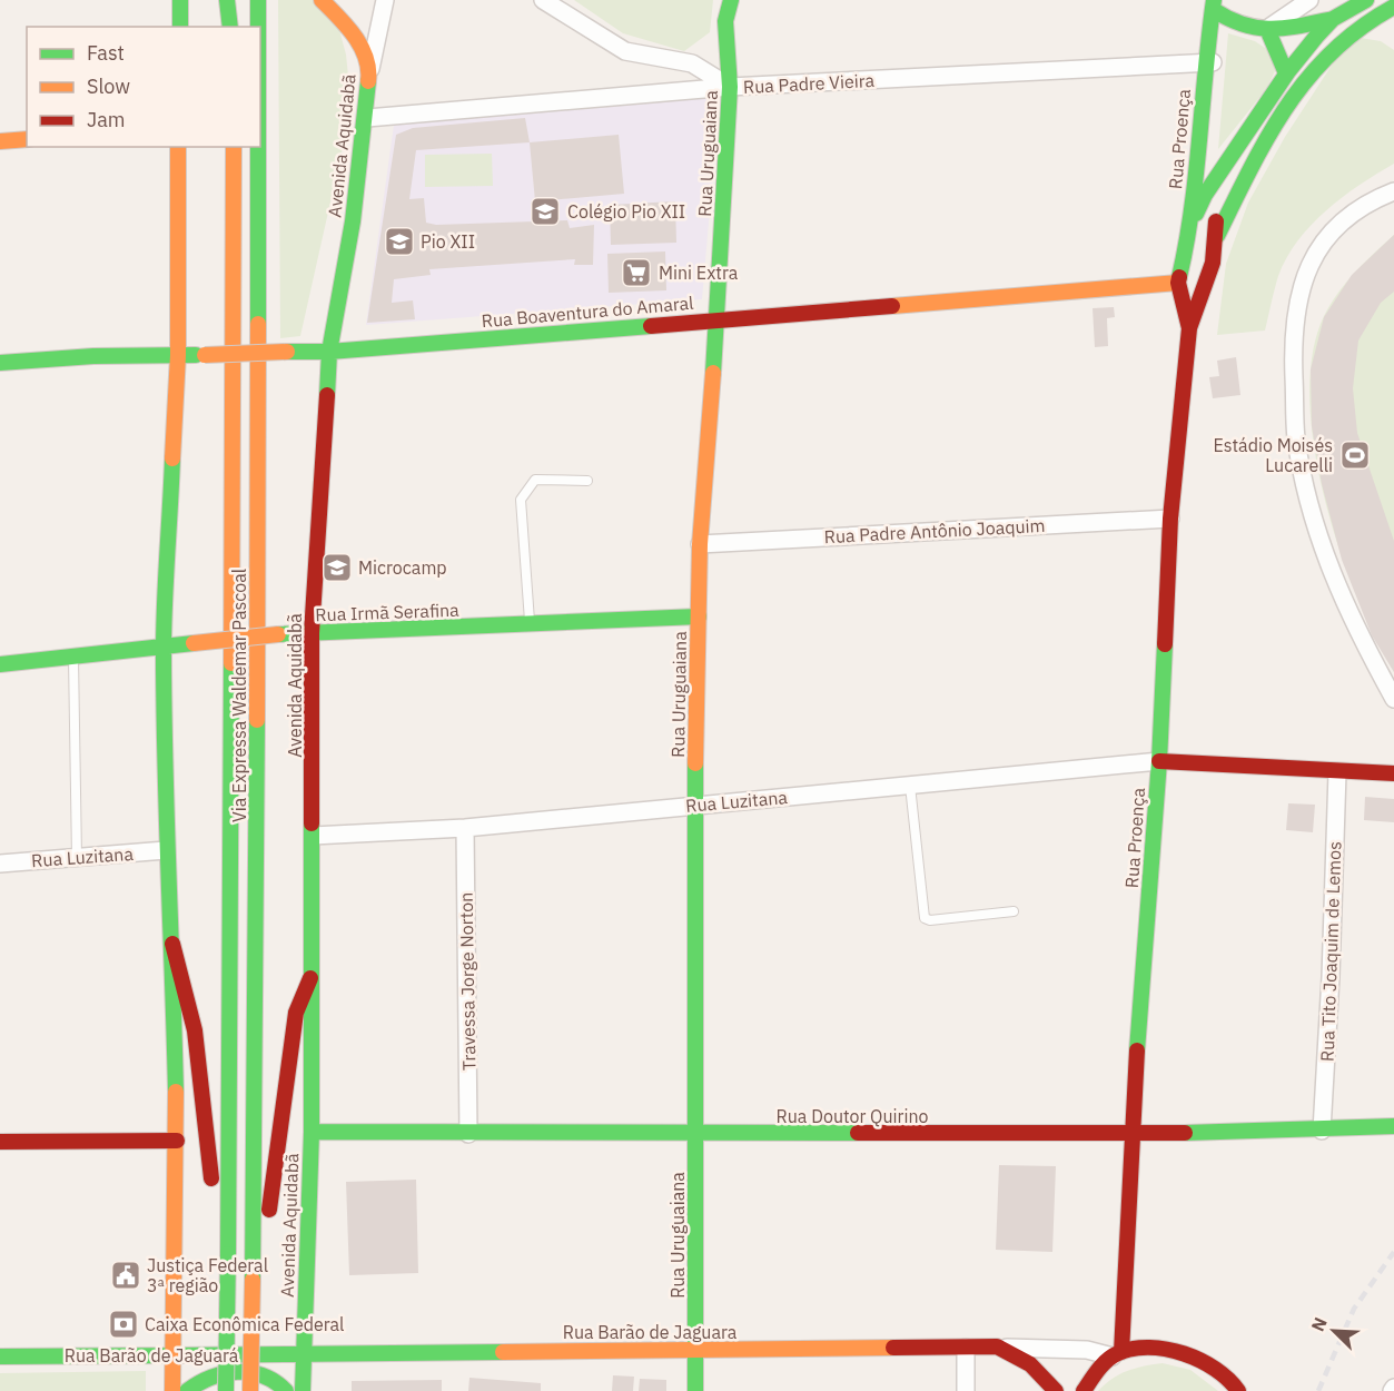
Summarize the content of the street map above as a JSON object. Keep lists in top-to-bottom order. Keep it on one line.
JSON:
{"streets":{"main road":["Rua Proença","Avenida Aquidabã","Rua Uruguaiana","Rua Boaventura do Amaral","Rua Irmã Serafina","Via Expressa Waldemar Pascoal","Rua Doutor Quirino","Rua Barão de Jaguara","Rua Barão de Jaguará"],"street":["Rua Padre Vieira","Rua Padre Antônio Joaquim","Rua Luzitana","Rua Tito Joaquim de Lemos","Travessa Jorge Norton"]},"crossings":[["Rua Padre Vieira","Rua Proença"],["Rua Padre Vieira","Avenida Aquidabã"],["Rua Padre Vieira","Rua Uruguaiana"],["Rua Proença","Rua Boaventura do Amaral"],["Rua Proença","Rua Padre Antônio Joaquim"],["Rua Proença","Rua Luzitana"],["Rua Proença","Rua Doutor Quirino"],["Avenida Aquidabã","Rua Boaventura do Amaral"],["Avenida Aquidabã","Rua Irmã Serafina"],["Avenida Aquidabã","Rua Luzitana"],["Avenida Aquidabã","Rua Doutor Quirino"],["Avenida Aquidabã","Rua Barão de Jaguara"],["Avenida Aquidabã","Rua Barão de Jaguará"],["Rua Uruguaiana","Rua Boaventura do Amaral"],["Rua Uruguaiana","Rua Padre Antônio Joaquim"],["Rua Uruguaiana","Rua Irmã Serafina"],["Rua Uruguaiana","Rua Luzitana"],["Rua Uruguaiana","Rua Doutor Quirino"],["Rua Uruguaiana","Rua Barão de Jaguara"],["Rua Luzitana","Travessa Jorge Norton"],["Rua Tito Joaquim de Lemos","Rua Doutor Quirino"],["Travessa Jorge Norton","Rua Doutor Quirino"],["Rua Barão de Jaguara","Rua Barão de Jaguará"]],"places":{"school or university":["Colégio Pio XII","Pio XII","Microcamp"],"supermarket":["Mini Extra"],"sports":["Estádio Moisés Lucarelli"],"public building":["Justiça Federal 3ª região"],"bank":["Caixa Econômica Federal"]},"legend":["Fast","Slow","Jam"],"north":"top left"}
